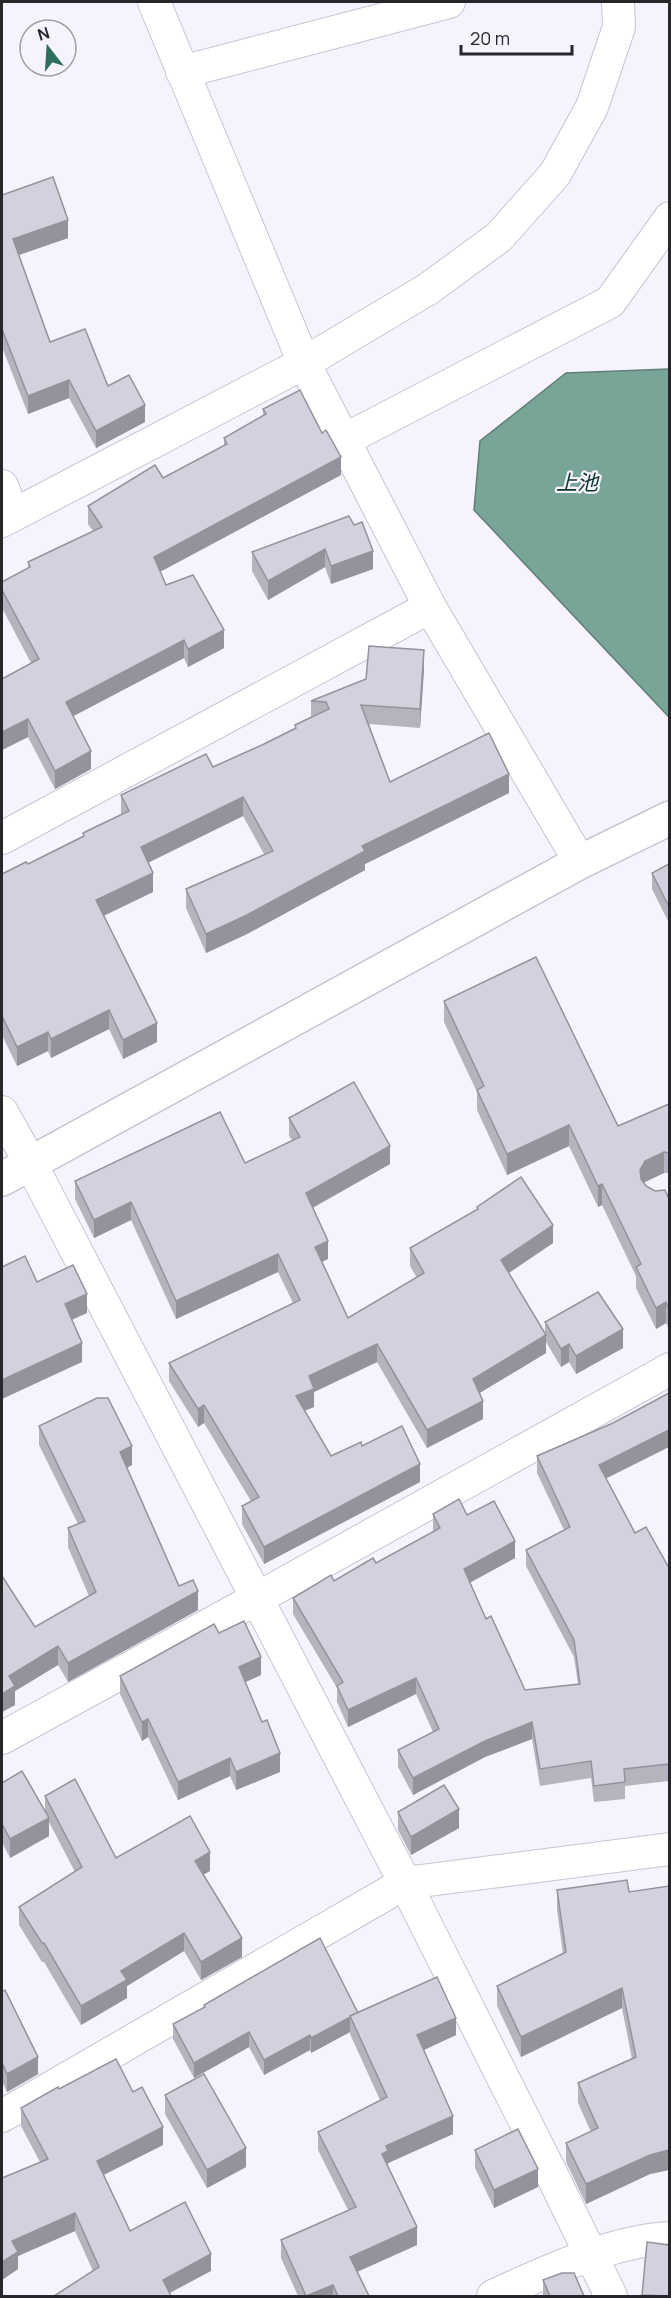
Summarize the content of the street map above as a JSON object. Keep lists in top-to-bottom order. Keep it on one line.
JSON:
{"water":["上池"],"scale_bar":"20 m","north":"top"}
